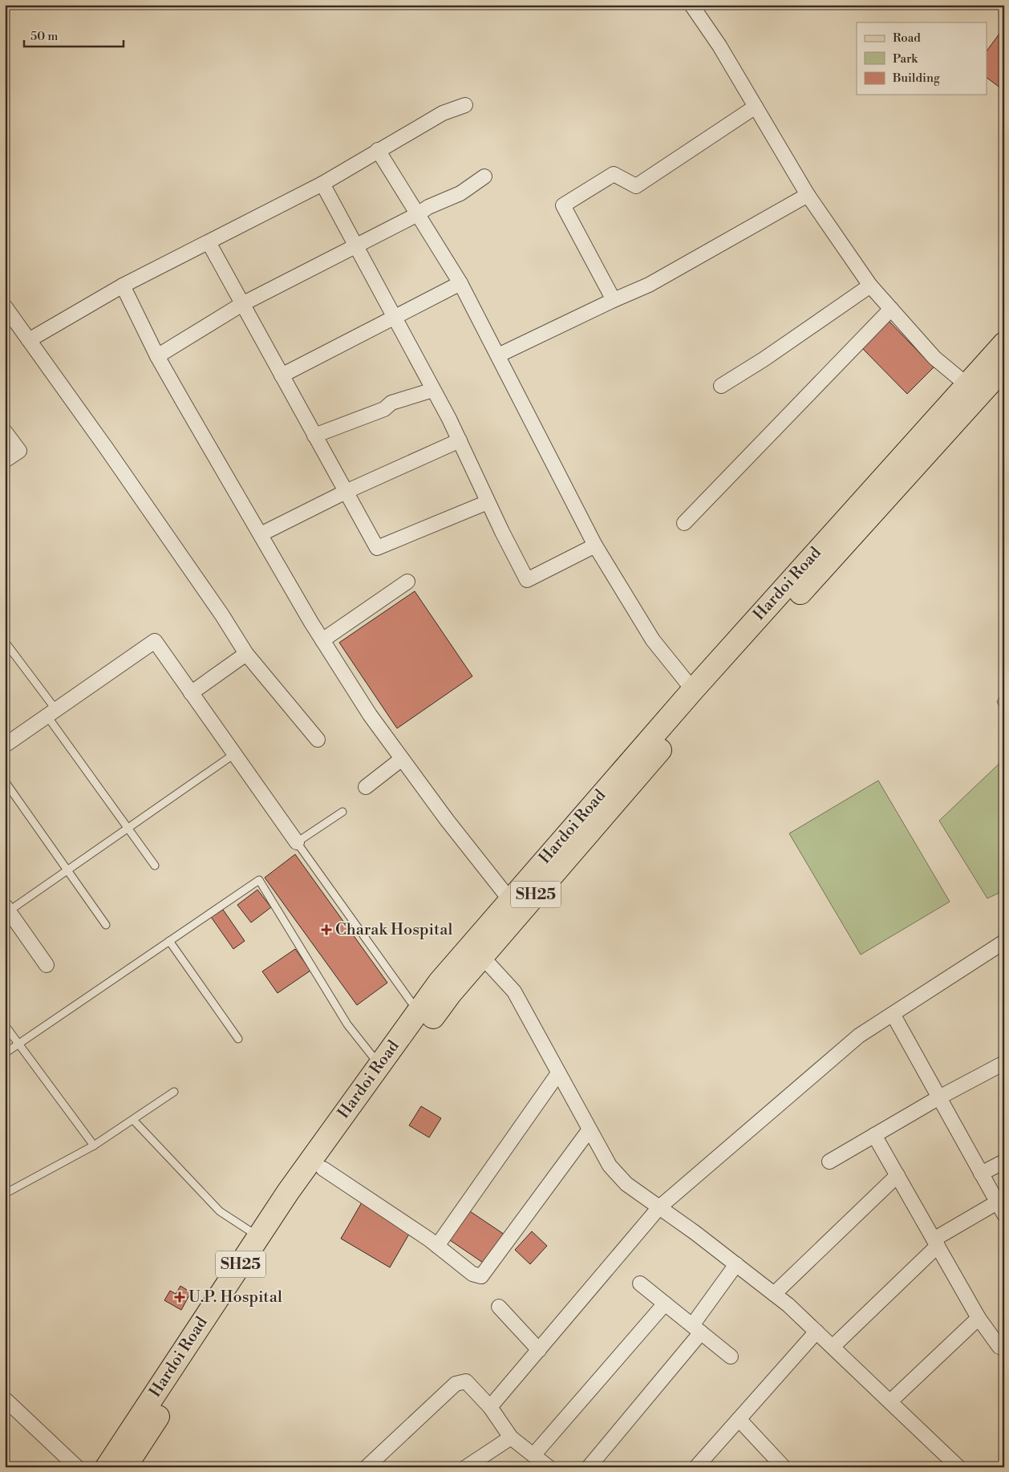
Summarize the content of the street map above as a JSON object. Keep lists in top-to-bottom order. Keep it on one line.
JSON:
{"streets":{"main road":["Hardoi Road","SH25"]},"places":{"health":["Charak Hospital","U.P. Hospital"]},"legend":["Road","Park","Building"],"scale_bar":"50 m"}
